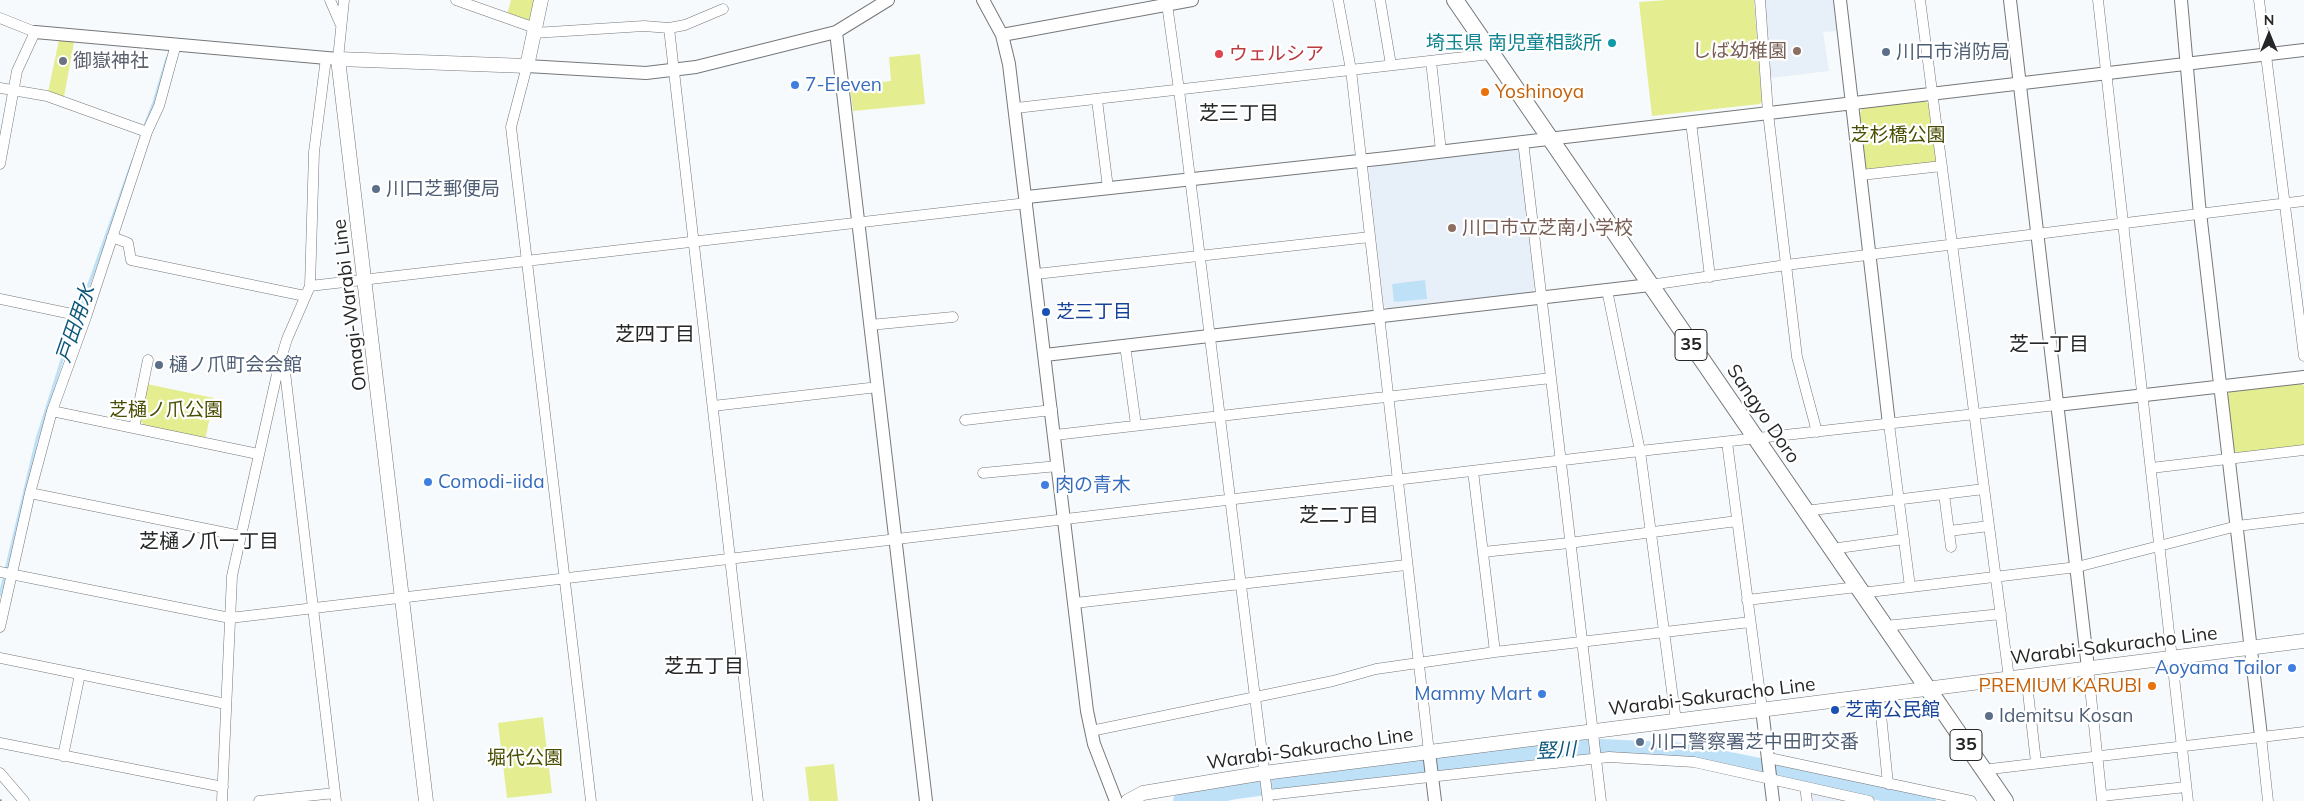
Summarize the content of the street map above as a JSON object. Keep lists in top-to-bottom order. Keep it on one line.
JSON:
{"streets":{"main road":["Omagi-Warabi Line","35","Sangyo Doro","Warabi-Sakuracho Line"]},"crossings":[["Sangyo Doro","Warabi-Sakuracho Line"]],"districts":["芝三丁目","芝四丁目","芝一丁目","芝二丁目","芝樋ノ爪一丁目","芝五丁目"],"water":["戸田用水","竪川"],"parks":["芝杉橋公園","芝樋ノ爪公園","堀代公園"],"places":["埼玉県 南児童相談所","しば幼稚園","川口市消防局","ウェルシア","御嶽神社","7-Eleven","Yoshinoya","川口芝郵便局","川口市立芝南小学校","芝三丁目","樋ノ爪町会会館","Comodi-iida","肉の青木","Aoyama Tailor","PREMIUM KARUBI","Mammy Mart","芝南公民館","Idemitsu Kosan","川口警察署芝中田町交番"],"north":"top"}
